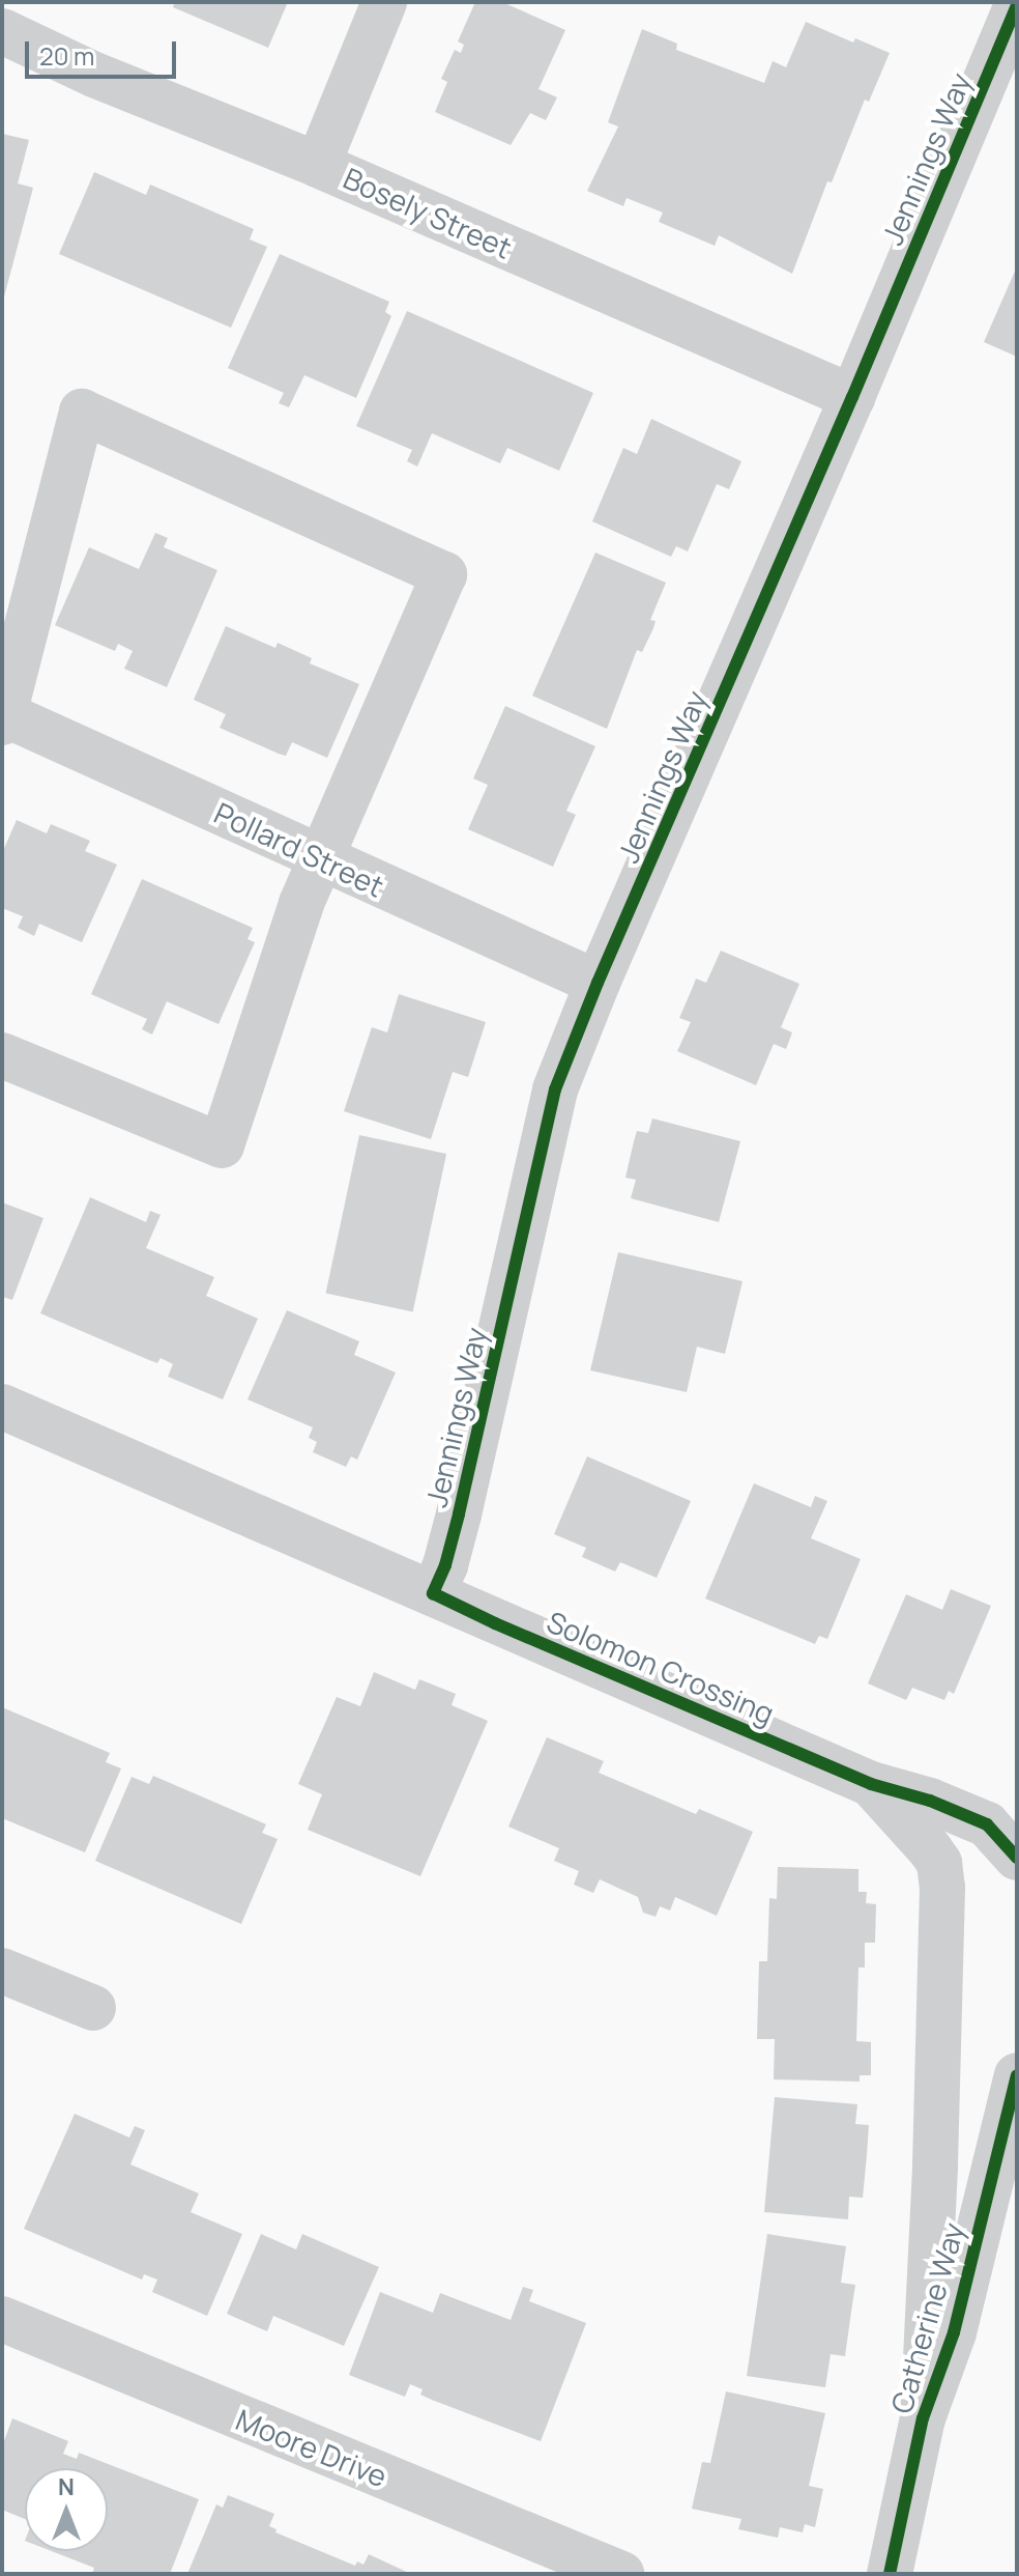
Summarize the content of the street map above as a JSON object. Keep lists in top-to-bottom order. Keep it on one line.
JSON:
{"streets":{"street":["Jennings Way","Bosely Street","Pollard Street","Solomon Crossing","Catherine Way","Moore Drive"]},"crossings":[["Jennings Way","Bosely Street"],["Jennings Way","Pollard Street"],["Jennings Way","Solomon Crossing"],["Solomon Crossing","Catherine Way"]],"scale_bar":"20 m","north":"top"}
